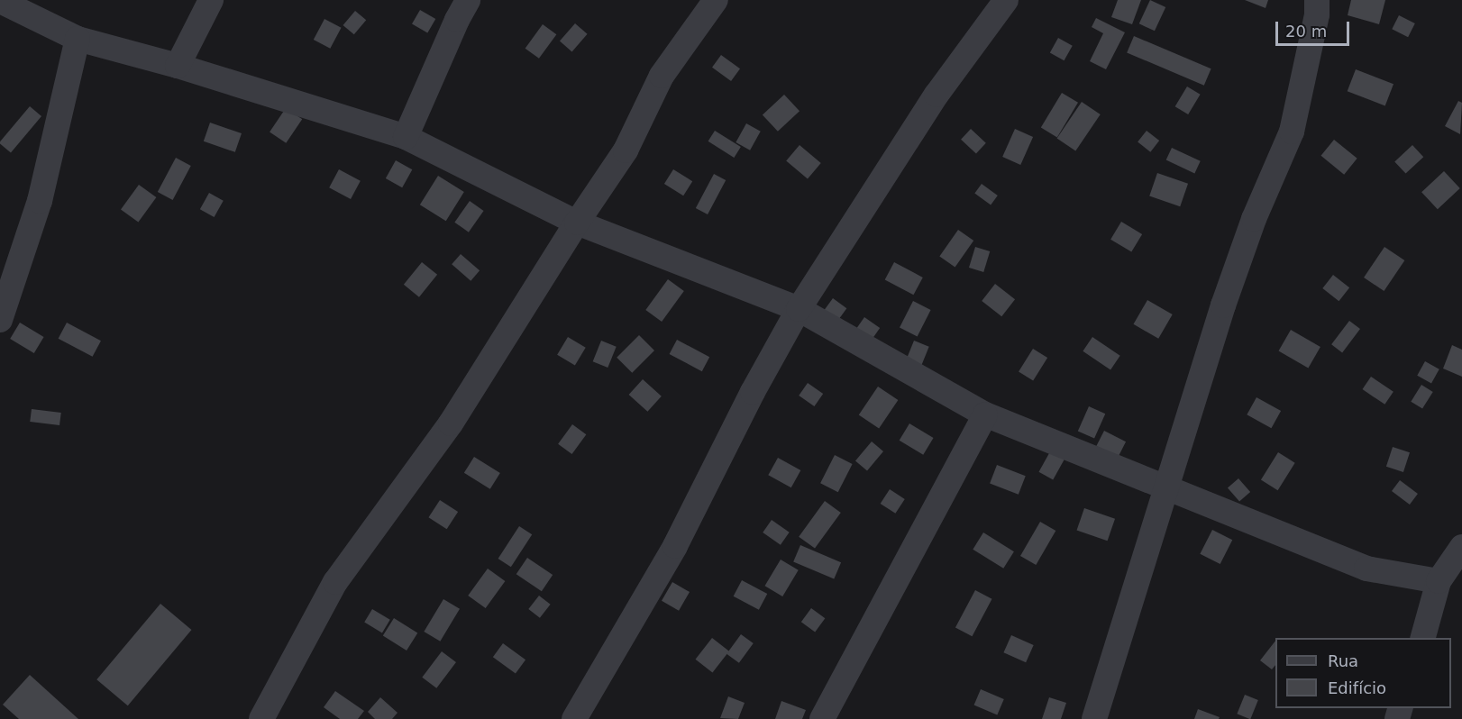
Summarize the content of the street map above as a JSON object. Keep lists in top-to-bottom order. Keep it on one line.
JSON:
{"legend":["Rua","Edifício"],"scale_bar":"20 m"}
